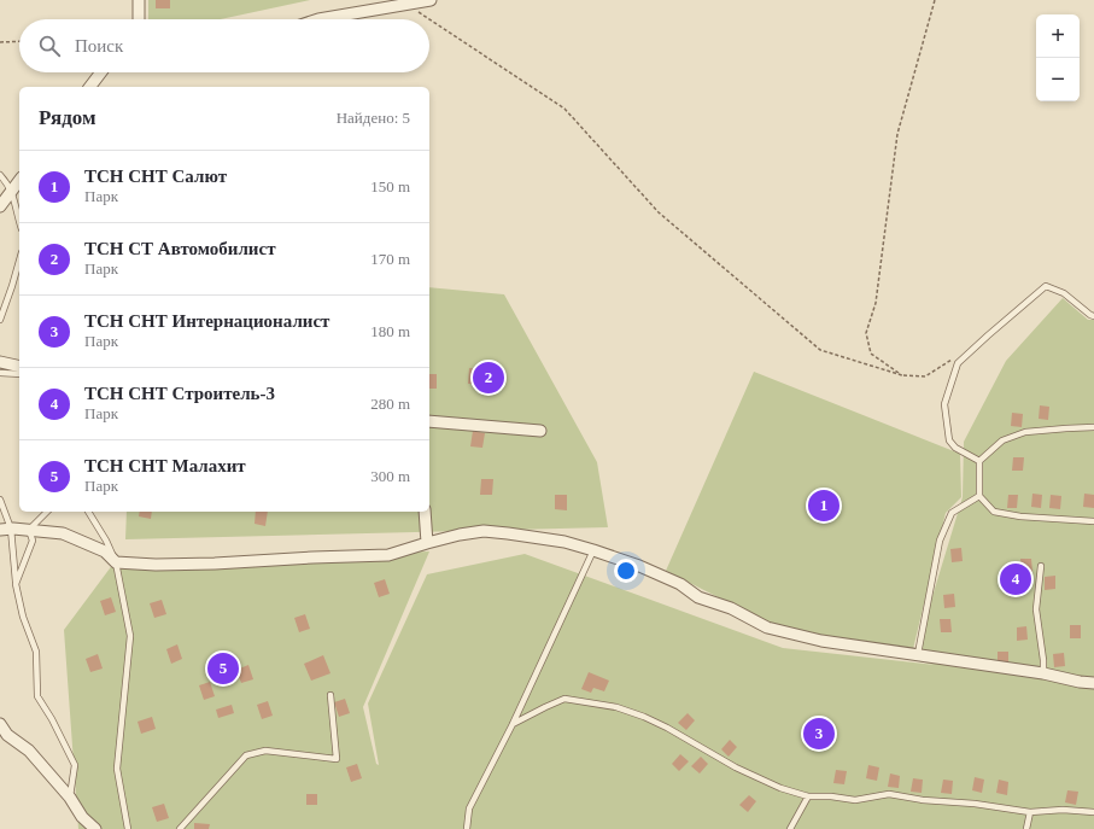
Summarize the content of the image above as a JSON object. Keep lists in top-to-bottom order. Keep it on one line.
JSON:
{"page":{"map_buttons":["+","−"],"search":"Поиск","heading":["Рядом","Найдено: 5"],"list":[{"mark":"1","name":"ТСН СНТ Салют","note":"Парк","value":"150 m"},{"mark":"2","name":"ТСН СТ Автомобилист","note":"Парк","value":"170 m"},{"mark":"3","name":"ТСН СНТ Интернационалист","note":"Парк","value":"180 m"},{"mark":"4","name":"ТСН СНТ Строитель-3","note":"Парк","value":"280 m"},{"mark":"5","name":"ТСН СНТ Малахит","note":"Парк","value":"300 m"}],"pins":["2","1","4","5","3"]}}
